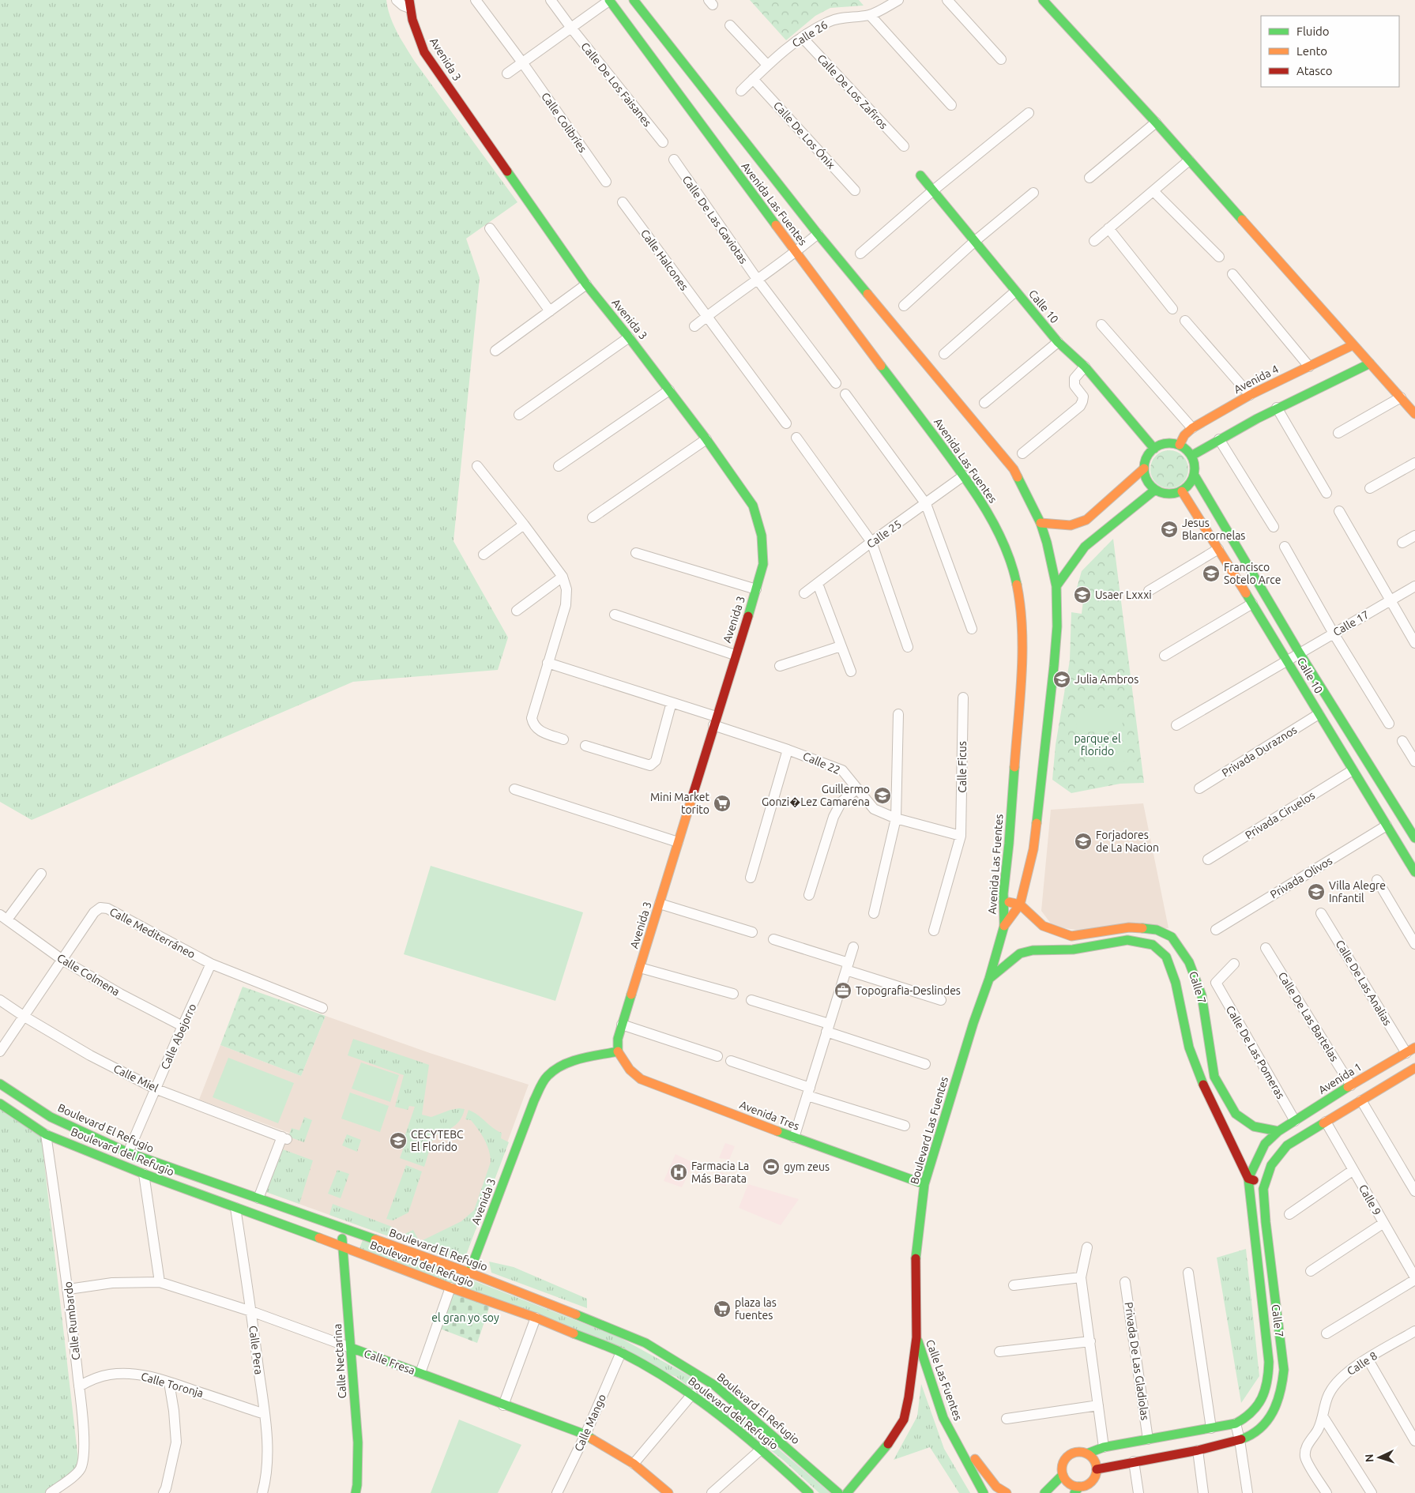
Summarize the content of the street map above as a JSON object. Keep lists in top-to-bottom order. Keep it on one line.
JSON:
{"streets":{"main road":["Avenida 3","Avenida Las Fuentes","Calle 10","Avenida 4","Calle 7","Avenida 1","Avenida Tres","Boulevard El Refugio","Boulevard Las Fuentes","Boulevard del Refugio","Calle Nectarina","Calle Fresa","Calle Las Fuentes"],"street":["Calle 26","Calle De Los Faisanes","Calle De Los Zafiros","Calle Colibríes","Calle De Los Ónix","Calle De Las Gaviotas","Calle Halcones","Calle 25","Calle 17","Privada Duraznos","Calle 22","Calle Ficus","Privada Ciruelos","Privada Olivos","Calle Mediterráneo","Calle Colmena","Calle De Las Analias","Calle De Las Bartelas","Calle Abejorro","Calle De Las Pomeras","Calle Miel","Calle 9","Calle Rumbardo","Calle Pera","Privada De Las Gladiolas","Calle 8","Calle Toronja","Calle Mango"]},"crossings":[["Calle 26","Calle De Los Zafiros"],["Calle 26","Calle De Los Ónix"],["Avenida 3","Calle 22"],["Avenida 3","Avenida Tres"],["Avenida 3","Boulevard El Refugio"],["Avenida Las Fuentes","Calle 25"],["Avenida Las Fuentes","Calle 7"],["Avenida Las Fuentes","Boulevard Las Fuentes"],["Calle 10","Avenida 4"],["Calle 10","Calle 17"],["Calle 10","Privada Duraznos"],["Calle 10","Privada Ciruelos"],["Calle 10","Privada Olivos"],["Calle 22","Calle Ficus"],["Calle Mediterráneo","Calle Colmena"],["Calle Mediterráneo","Calle Abejorro"],["Calle Mediterráneo","Calle Miel"],["Calle Colmena","Calle Abejorro"],["Calle De Las Analias","Avenida 1"],["Calle 7","Avenida 1"],["Calle 7","Boulevard Las Fuentes"],["Calle 7","Calle 9"],["Calle De Las Bartelas","Avenida 1"],["Calle Abejorro","Calle Miel"],["Calle Abejorro","Boulevard El Refugio"],["Calle De Las Pomeras","Avenida 1"],["Calle Miel","Boulevard El Refugio"],["Avenida Tres","Boulevard Las Fuentes"],["Boulevard El Refugio","Calle Nectarina"],["Boulevard Las Fuentes","Calle Las Fuentes"],["Boulevard del Refugio","Calle Rumbardo"],["Boulevard del Refugio","Calle Pera"],["Boulevard del Refugio","Calle Nectarina"],["Boulevard del Refugio","Calle Mango"],["Calle Rumbardo","Calle Fresa"],["Calle Rumbardo","Calle Toronja"],["Calle Pera","Calle Fresa"],["Calle Pera","Calle Toronja"],["Calle Nectarina","Calle Fresa"],["Calle Fresa","Calle Mango"]],"parks":["parque el florido","el gran yo soy"],"places":{"school or university":["Jesus Blancornelas","Francisco Sotelo Arce","Usaer Lxxxi","Julia Ambros","Guillermo Gonzi�Lez Camarena","Forjadores de La Nacion","Villa Alegre Infantil","CECYTEBC El Florido"],"supermarket":["Mini Market torito","plaza las fuentes"],"office":["Topografia-Deslindes"],"sports":["gym zeus"],"hospital":["Farmacia La Más Barata"]},"legend":["Fluido","Lento","Atasco"],"north":"left"}
